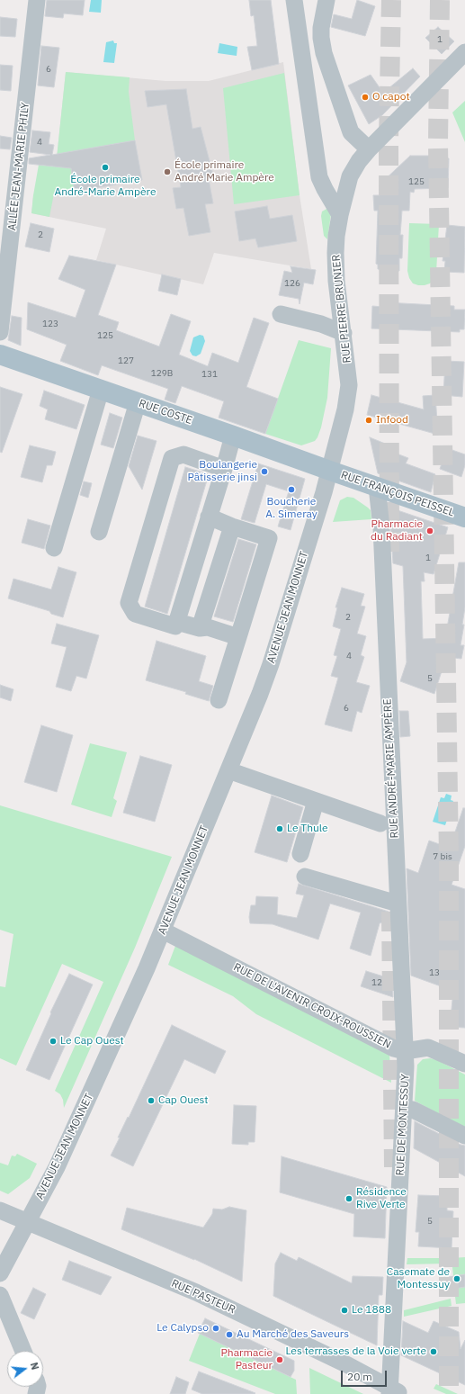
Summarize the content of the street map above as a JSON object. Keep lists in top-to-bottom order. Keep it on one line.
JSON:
{"streets":{"main road":["RUE COSTE","RUE FRANÇOIS PEISSEL"],"street":["ALLÉE JEAN-MARIE PHILY","RUE PIERRE BRUNIER","AVENUE JEAN MONNET","RUE ANDRÉ-MARIE AMPÈRE","RUE DE L'AVENIR CROIX-ROUSSIEN","RUE DE MONTESSUY","RUE PASTEUR"]},"crossings":[["RUE PIERRE BRUNIER","RUE COSTE"],["RUE PIERRE BRUNIER","RUE FRANÇOIS PEISSEL"],["RUE PIERRE BRUNIER","AVENUE JEAN MONNET"],["RUE COSTE","RUE FRANÇOIS PEISSEL"],["RUE COSTE","AVENUE JEAN MONNET"],["RUE FRANÇOIS PEISSEL","AVENUE JEAN MONNET"],["RUE FRANÇOIS PEISSEL","RUE ANDRÉ-MARIE AMPÈRE"],["AVENUE JEAN MONNET","RUE DE L'AVENIR CROIX-ROUSSIEN"],["AVENUE JEAN MONNET","RUE PASTEUR"],["RUE ANDRÉ-MARIE AMPÈRE","RUE DE L'AVENIR CROIX-ROUSSIEN"],["RUE ANDRÉ-MARIE AMPÈRE","RUE DE MONTESSUY"],["RUE DE L'AVENIR CROIX-ROUSSIEN","RUE DE MONTESSUY"],["RUE DE MONTESSUY","RUE PASTEUR"]],"places":["O capot","École primaire André-Marie Ampère","École primaire André Marie Ampère","Infood","Boulangerie Pâtisserie jinsi","Boucherie A. Simeray","Pharmacie du Radiant","Le Thule","Le Cap Ouest","Cap Ouest","Résidence Rive Verte","Casemate de Montessuy","Le 1888","Le Calypso","Au Marché des Saveurs","Les terrasses de la Voie verte","Pharmacie Pasteur"],"house_numbers":["1","6","4","125","2","126","123","125","127","129B","131","1","2","4","5","6","7 bis","13","12","5"],"scale_bar":"20 m","north":"right"}
